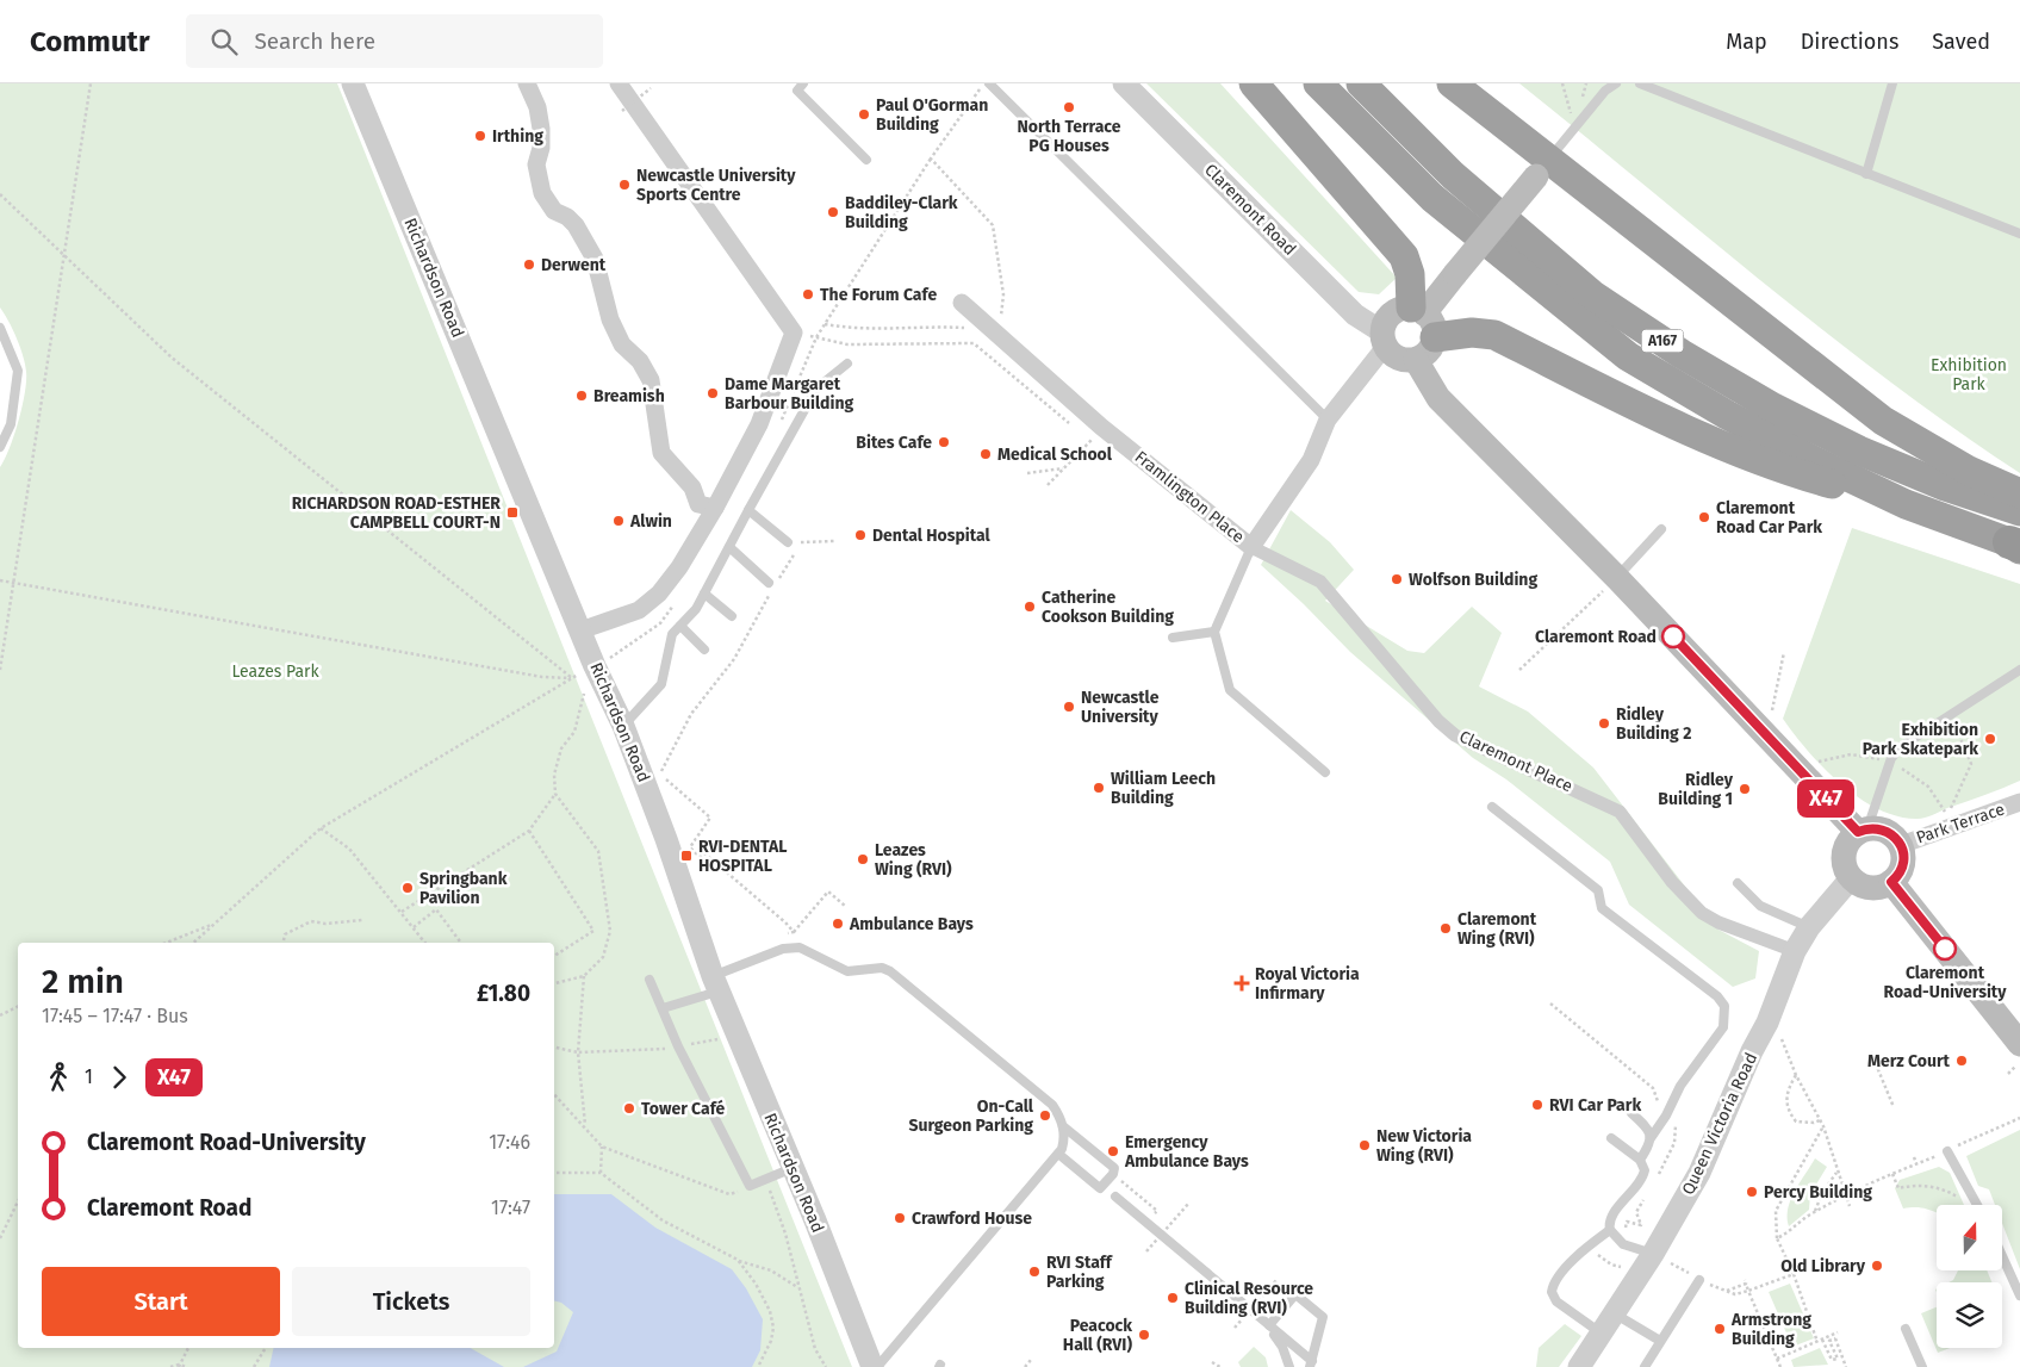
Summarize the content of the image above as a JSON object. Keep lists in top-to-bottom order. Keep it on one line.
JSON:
{"streets":{"highway":["A167"],"street":["Claremont Road","Richardson Road","Framlington Place","Claremont Place","Park Terrace","Queen Victoria Road"]},"crossings":[["Claremont Road","Framlington Place"],["Framlington Place","Claremont Place"],["Claremont Place","Queen Victoria Road"],["Park Terrace","Queen Victoria Road"]],"parks":["Exhibition Park","Leazes Park"],"places":{"other":["North Terrace PG Houses","Paul O'Gorman Building","Irthing","Newcastle University Sports Centre","Baddiley-Clark Building","Derwent","The Forum Cafe","Dame Margaret Barbour Building","Breamish","Bites Cafe","Medical School","Claremont Road Car Park","Alwin","Dental Hospital","Wolfson Building","Catherine Cookson Building","Claremont Road","Newcastle University","Ridley Building 2","Exhibition Park Skatepark","William Leech Building","Ridley Building 1","Leazes Wing (RVI)","Springbank Pavilion","Ambulance Bays","Claremont Wing (RVI)","Claremont Road-University","Merz Court","RVI Car Park","Tower Café","On-Call Surgeon Parking","New Victoria Wing (RVI)","Emergency Ambulance Bays","Percy Building","Crawford House","Old Library","RVI Staff Parking","Clinical Resource Building (RVI)","Armstrong Building","Peacock Hall (RVI)"],"transit":["RICHARDSON ROAD-ESTHER CAMPBELL COURT-N","RVI-DENTAL HOSPITAL"],"health":["Royal Victoria Infirmary"]},"lines":["bus line X47"],"north":"top","page":{"header":"Commutr","search":"Search here","nav":["Map","Directions","Saved"],"on_map":"X47","heading":["2 min","17:45 – 17:47 · Bus","£1.80"],"legs":["1","X47"],"list":[{"name":"Claremont Road-University","value":"17:46"},{"name":"Claremont Road","value":"17:47"}],"buttons":["Start","Tickets"]}}
